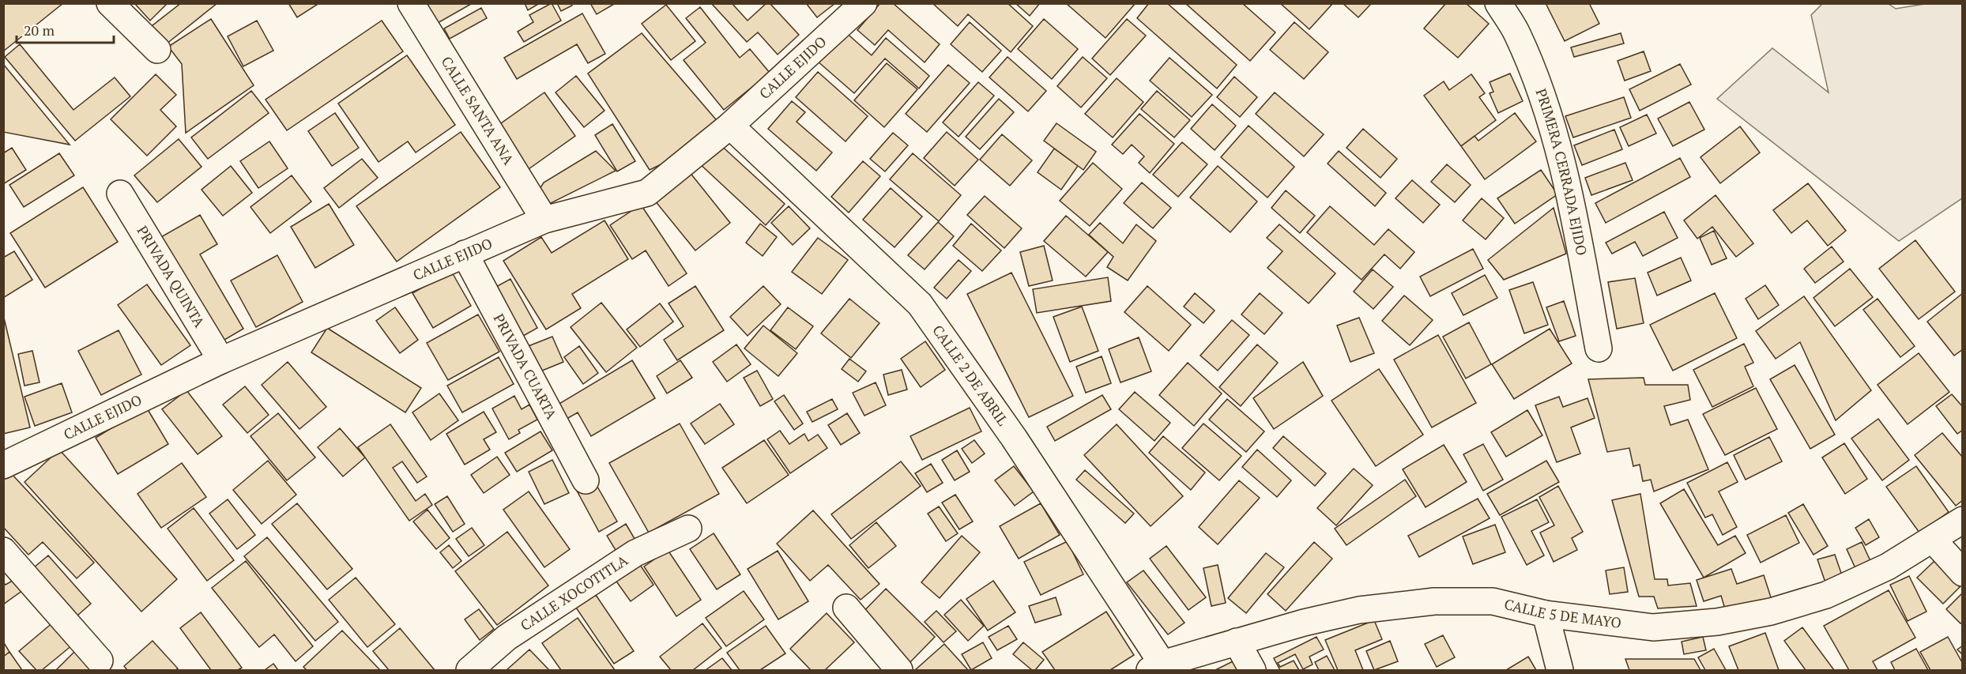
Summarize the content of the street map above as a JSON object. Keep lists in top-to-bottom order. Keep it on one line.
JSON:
{"streets":{"street":["CALLE EJIDO","CALLE SANTA ANA","PRIMERA CERRADA EJIDO","PRIVADA QUINTA","PRIVADA CUARTA","CALLE 2 DE ABRIL","CALLE XOCOTITLA","CALLE 5 DE MAYO"]},"crossings":[["CALLE EJIDO","CALLE SANTA ANA"],["CALLE EJIDO","PRIVADA QUINTA"],["CALLE EJIDO","PRIVADA CUARTA"],["CALLE EJIDO","CALLE 2 DE ABRIL"],["CALLE 2 DE ABRIL","CALLE 5 DE MAYO"]],"scale_bar":"20 m"}
